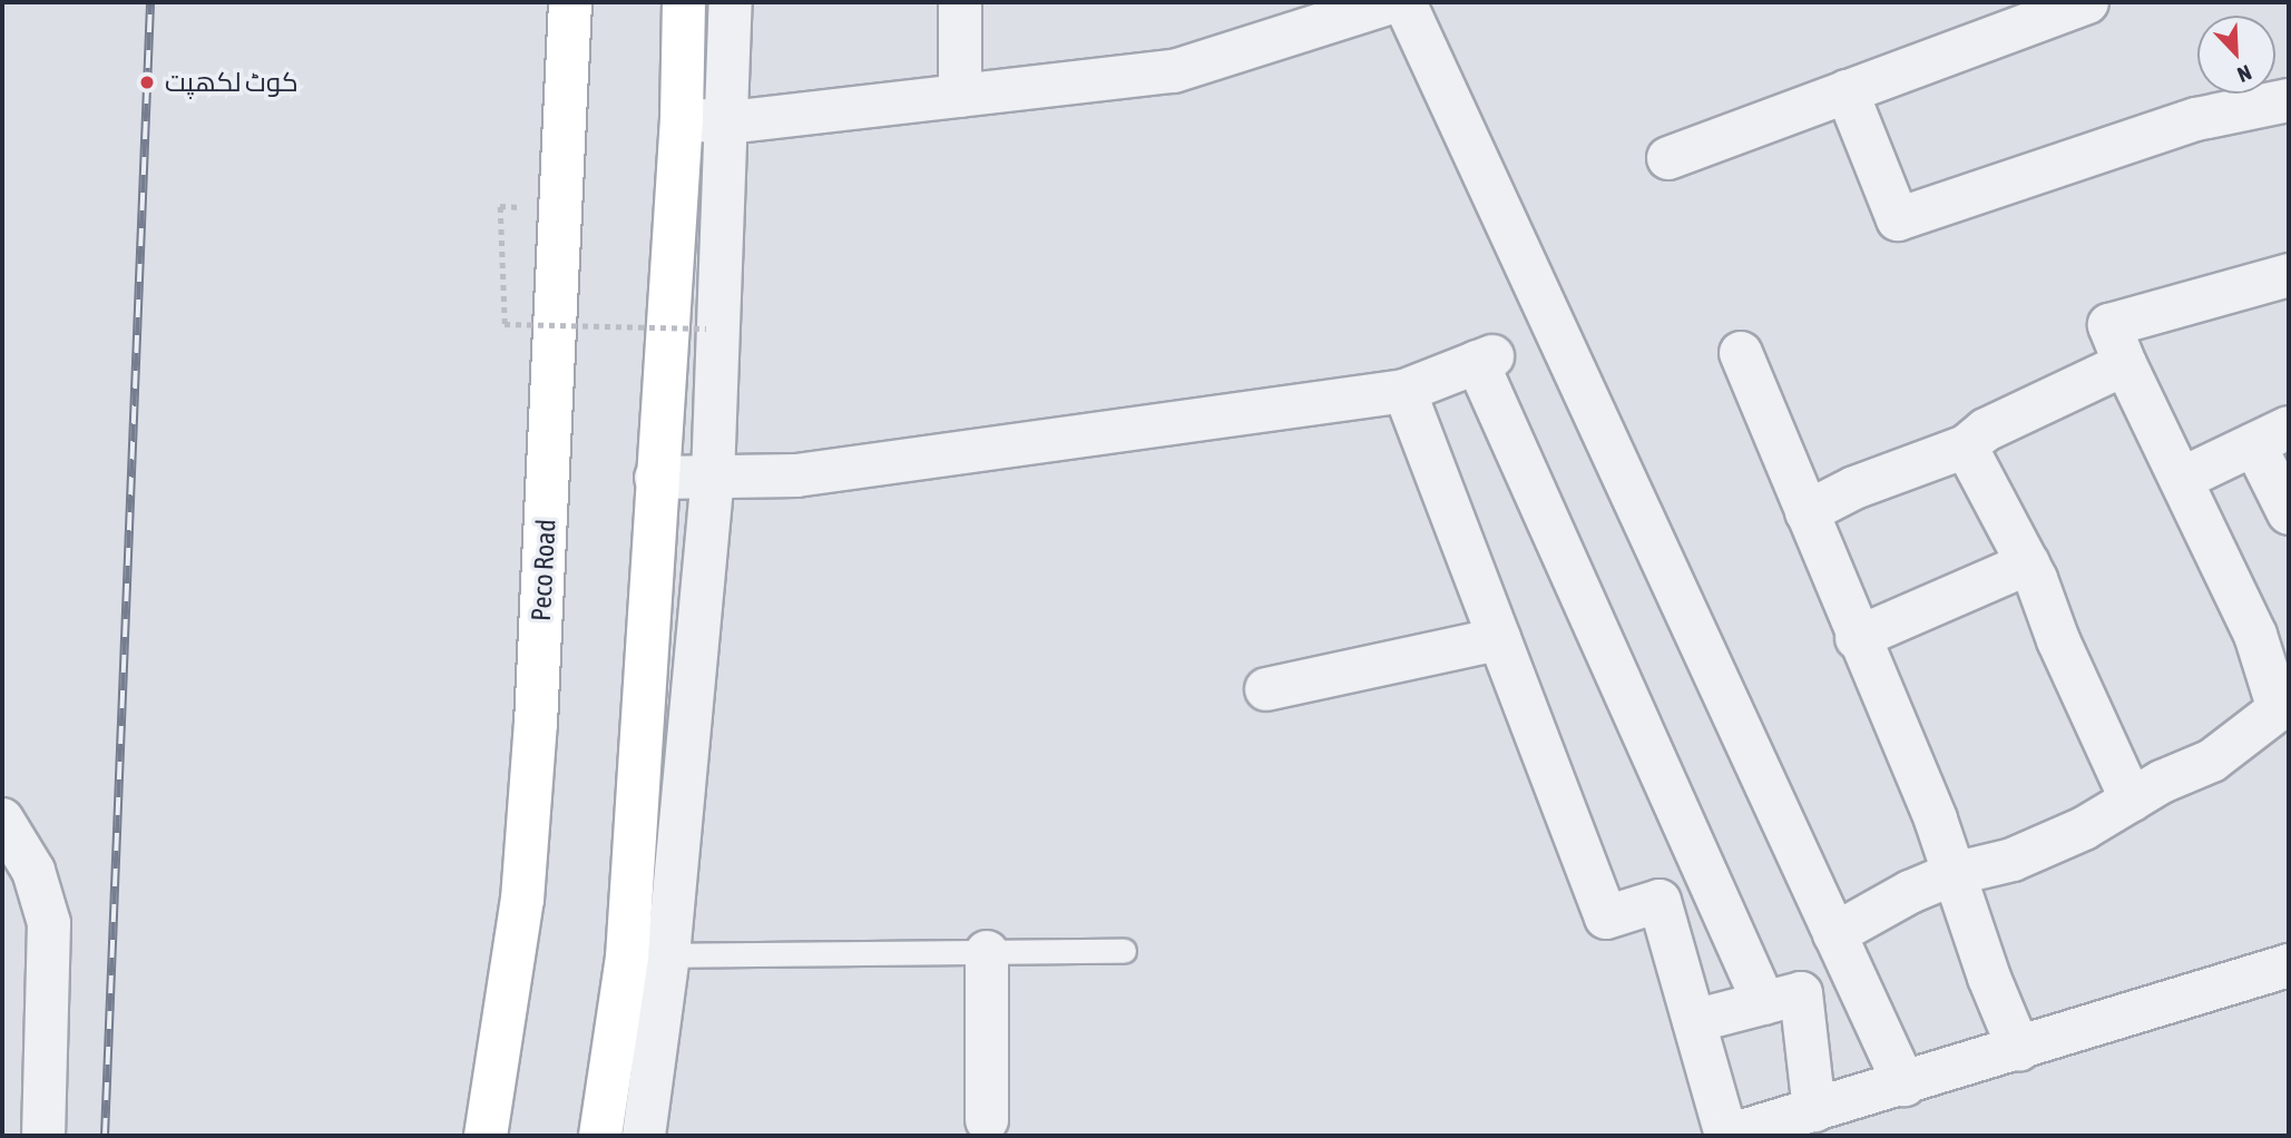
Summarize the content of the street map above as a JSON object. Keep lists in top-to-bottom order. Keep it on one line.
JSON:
{"streets":{"main road":["Peco Road"]},"places":["کوٹ لکھپت"],"north":"bottom right"}
